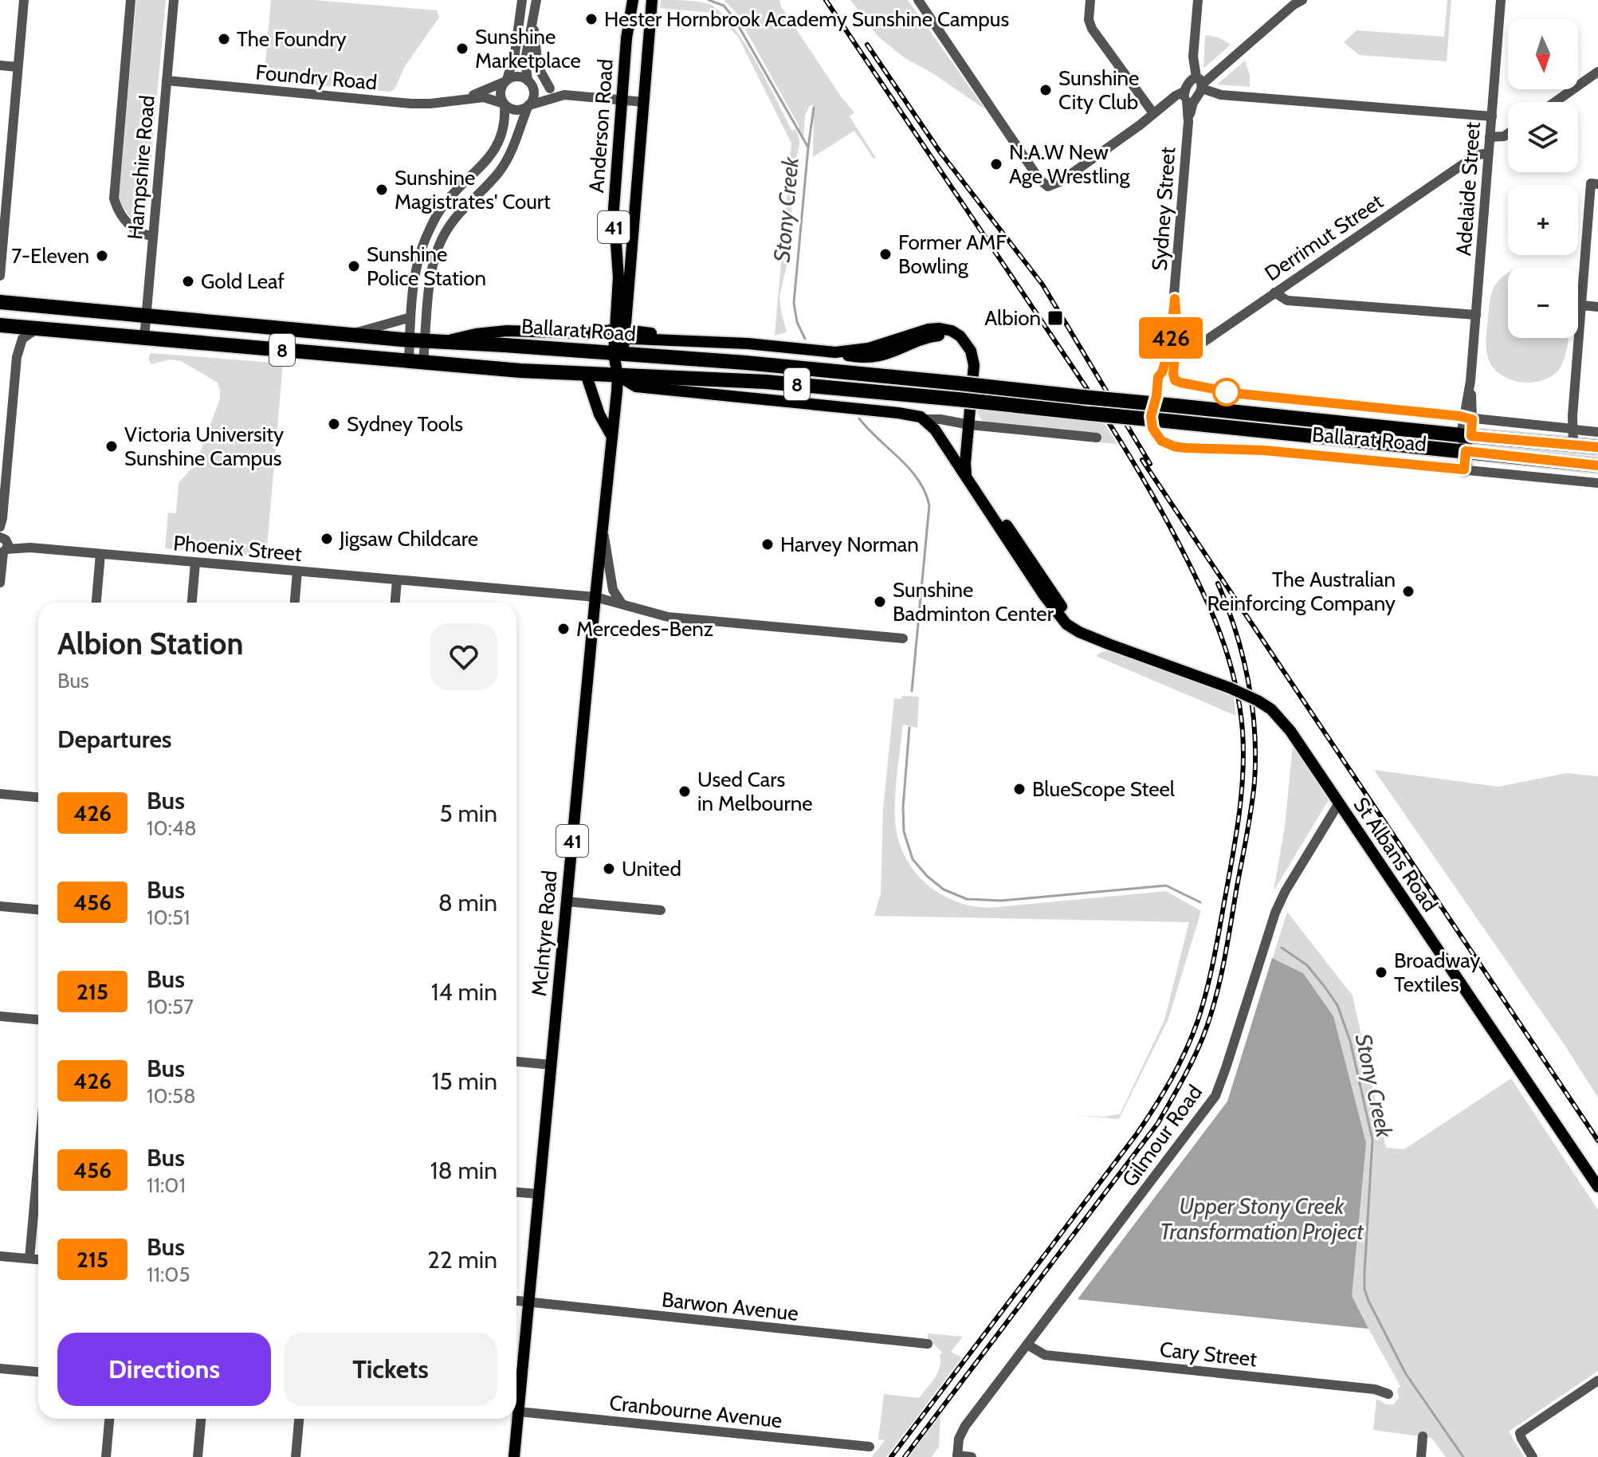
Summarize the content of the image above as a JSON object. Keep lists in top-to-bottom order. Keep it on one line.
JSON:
{"streets":{"highway":["Ballarat Road","8"],"main road":["Anderson Road","41","St Albans Road","McIntyre Road"],"street":["Foundry Road","Hampshire Road","Adelaide Street","Sydney Street","Derrimut Street","Phoenix Street","Gilmour Road","Barwon Avenue","Cary Street","Cranbourne Avenue"]},"crossings":[["Foundry Road","Hampshire Road"],["Anderson Road","Ballarat Road"],["Anderson Road","St Albans Road"],["Anderson Road","McIntyre Road"],["Hampshire Road","Ballarat Road"],["Adelaide Street","Derrimut Street"],["Adelaide Street","Ballarat Road"],["Sydney Street","Derrimut Street"],["Sydney Street","Ballarat Road"],["Ballarat Road","St Albans Road"],["Ballarat Road","McIntyre Road"],["Phoenix Street","McIntyre Road"],["St Albans Road","Gilmour Road"],["McIntyre Road","Barwon Avenue"],["Gilmour Road","Cary Street"]],"water":["Stony Creek","Upper Stony Creek Transformation Project"],"places":{"other":["Hester Hornbrook Academy Sunshine Campus","The Foundry","Sunshine Marketplace","Sunshine City Club","N.A.W New Age Wrestling","Sunshine Magistrates' Court","Former AMF Bowling","7-Eleven","Sunshine Police Station","Gold Leaf","Sydney Tools","Victoria University Sunshine Campus","Jigsaw Childcare","Harvey Norman","The Australian Reinforcing Company","Sunshine Badminton Center","Mercedes-Benz","BlueScope Steel","Used Cars in Melbourne","United","Broadway Textiles"],"transit":["Albion"]},"lines":["bus line 426"],"north":"bottom","page":{"on_map":"426","map_buttons":["+","−"],"heading":[["Albion Station","Bus"],"Departures"],"list":[{"mark":"426","name":"Bus","note":"10:48","value":"5 min"},{"mark":"456","name":"Bus","note":"10:51","value":"8 min"},{"mark":"215","name":"Bus","note":"10:57","value":"14 min"},{"mark":"426","name":"Bus","note":"10:58","value":"15 min"},{"mark":"456","name":"Bus","note":"11:01","value":"18 min"},{"mark":"215","name":"Bus","note":"11:05","value":"22 min"}],"buttons":["Directions","Tickets"]}}
